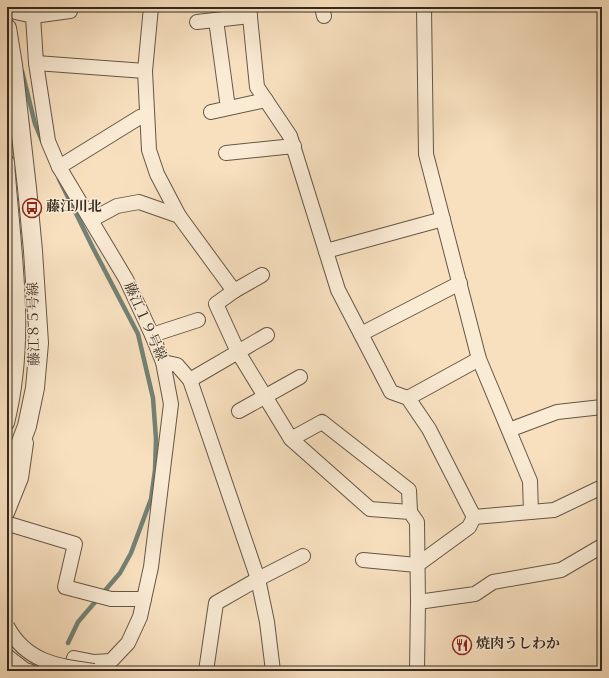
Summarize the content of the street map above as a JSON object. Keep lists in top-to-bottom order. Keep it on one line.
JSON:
{"streets":{"street":["藤江１９号線","藤江８５号線"]},"places":{"bus stop":["藤江川北"],"restaurant":["焼肉うしわか"]}}
